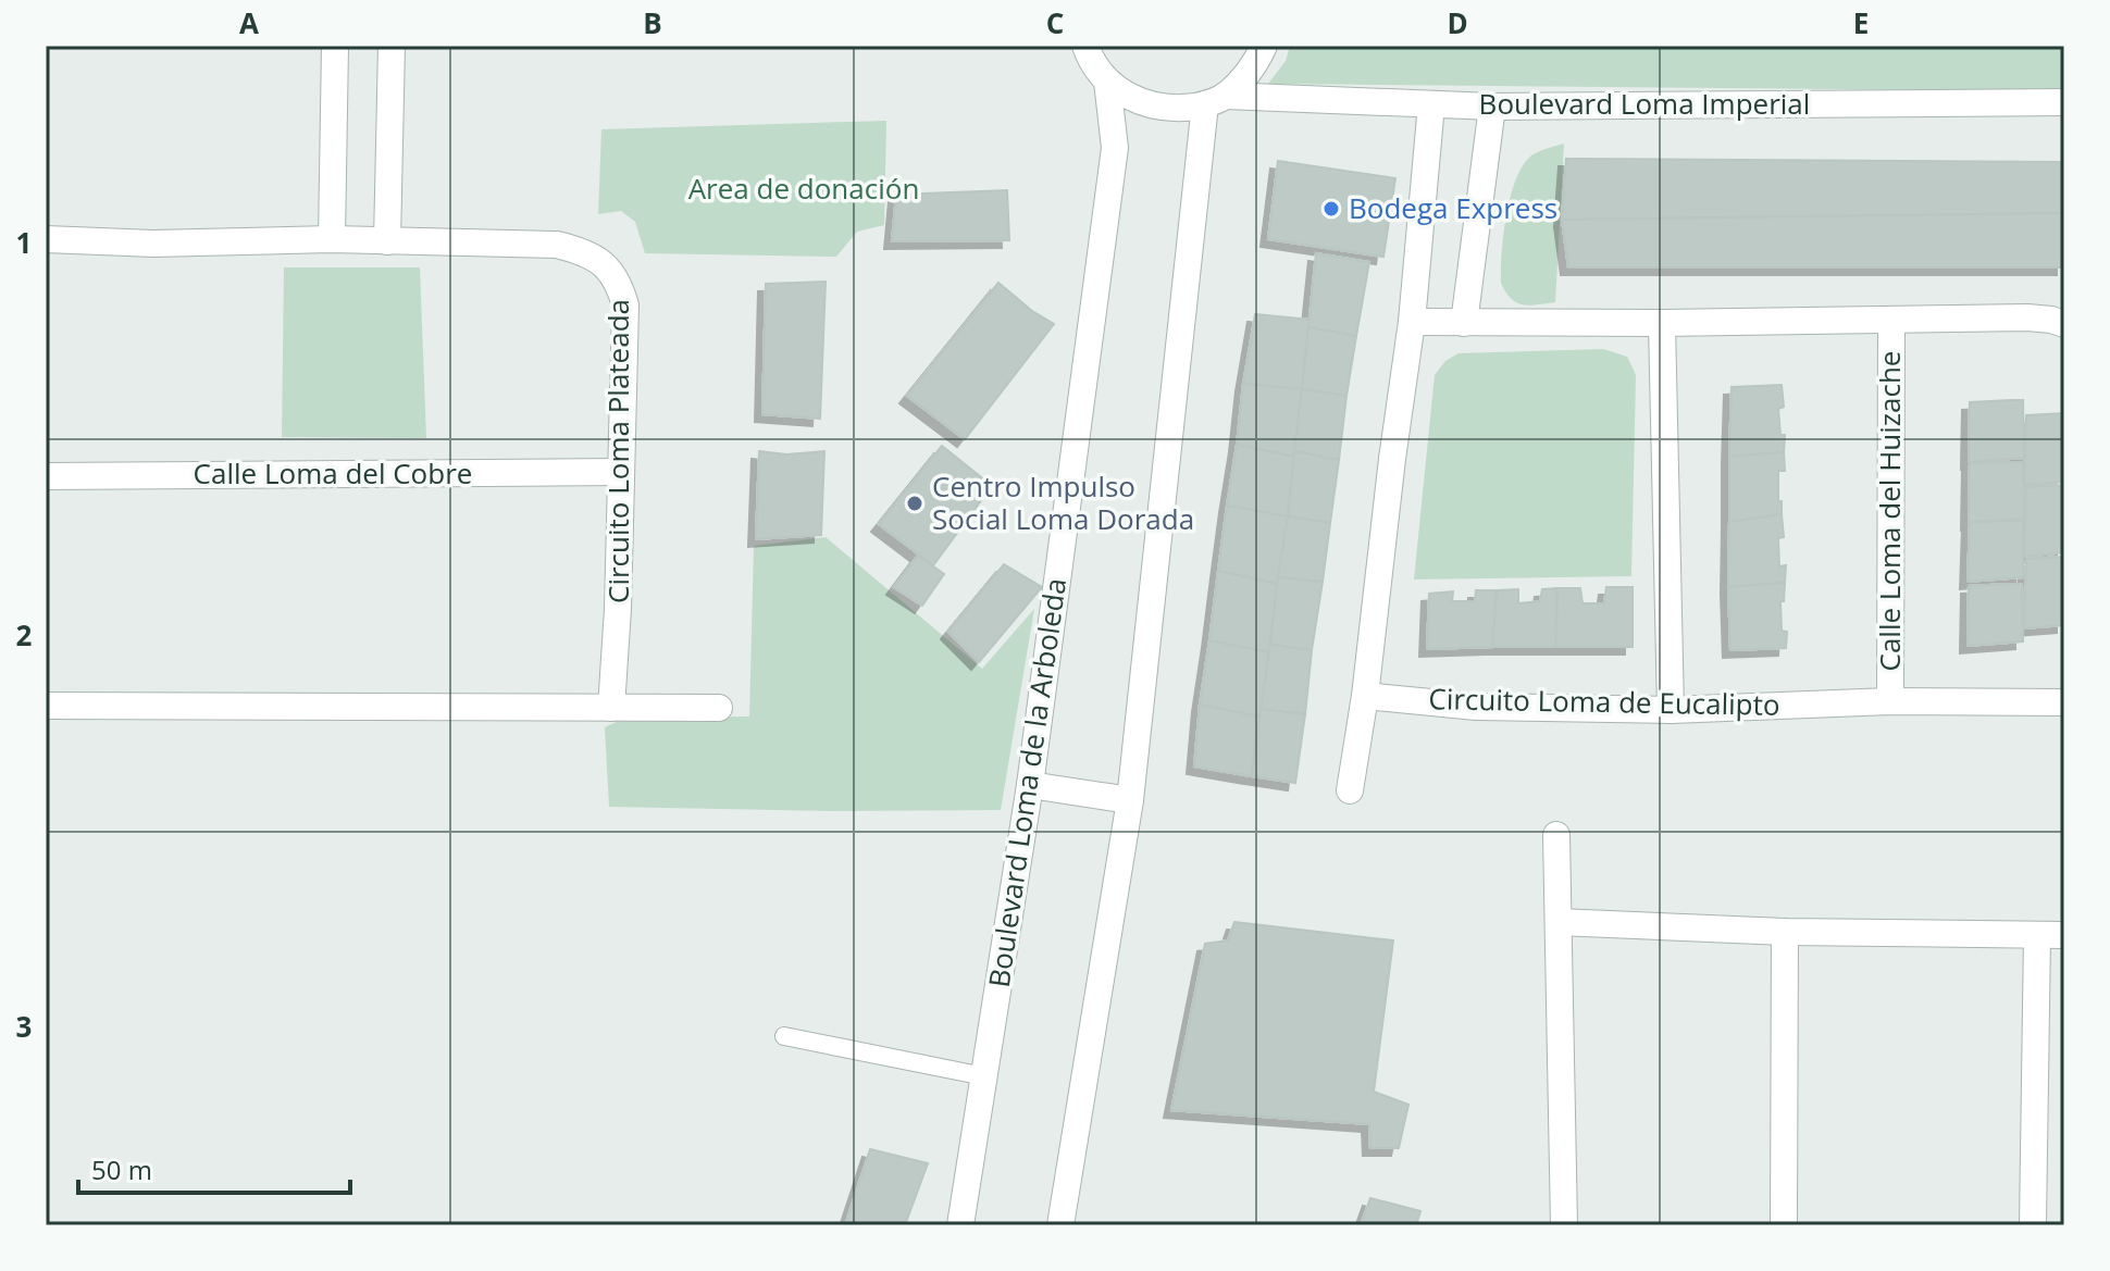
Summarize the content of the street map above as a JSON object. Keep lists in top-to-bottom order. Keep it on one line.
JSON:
{"streets":{"street":["Boulevard Loma Imperial","Circuito Loma Plateada","Calle Loma del Cobre","Calle Loma del Huizache","Circuito Loma de Eucalipto","Boulevard Loma de la Arboleda"]},"crossings":[["Boulevard Loma Imperial","Boulevard Loma de la Arboleda"],["Circuito Loma Plateada","Calle Loma del Cobre"],["Calle Loma del Huizache","Circuito Loma de Eucalipto"]],"parks":["Area de donación"],"places":["Bodega Express","Centro Impulso Social Loma Dorada"],"scale_bar":"50 m","grid":{"columns":["A","B","C","D","E"],"rows":["1","2","3"]}}
